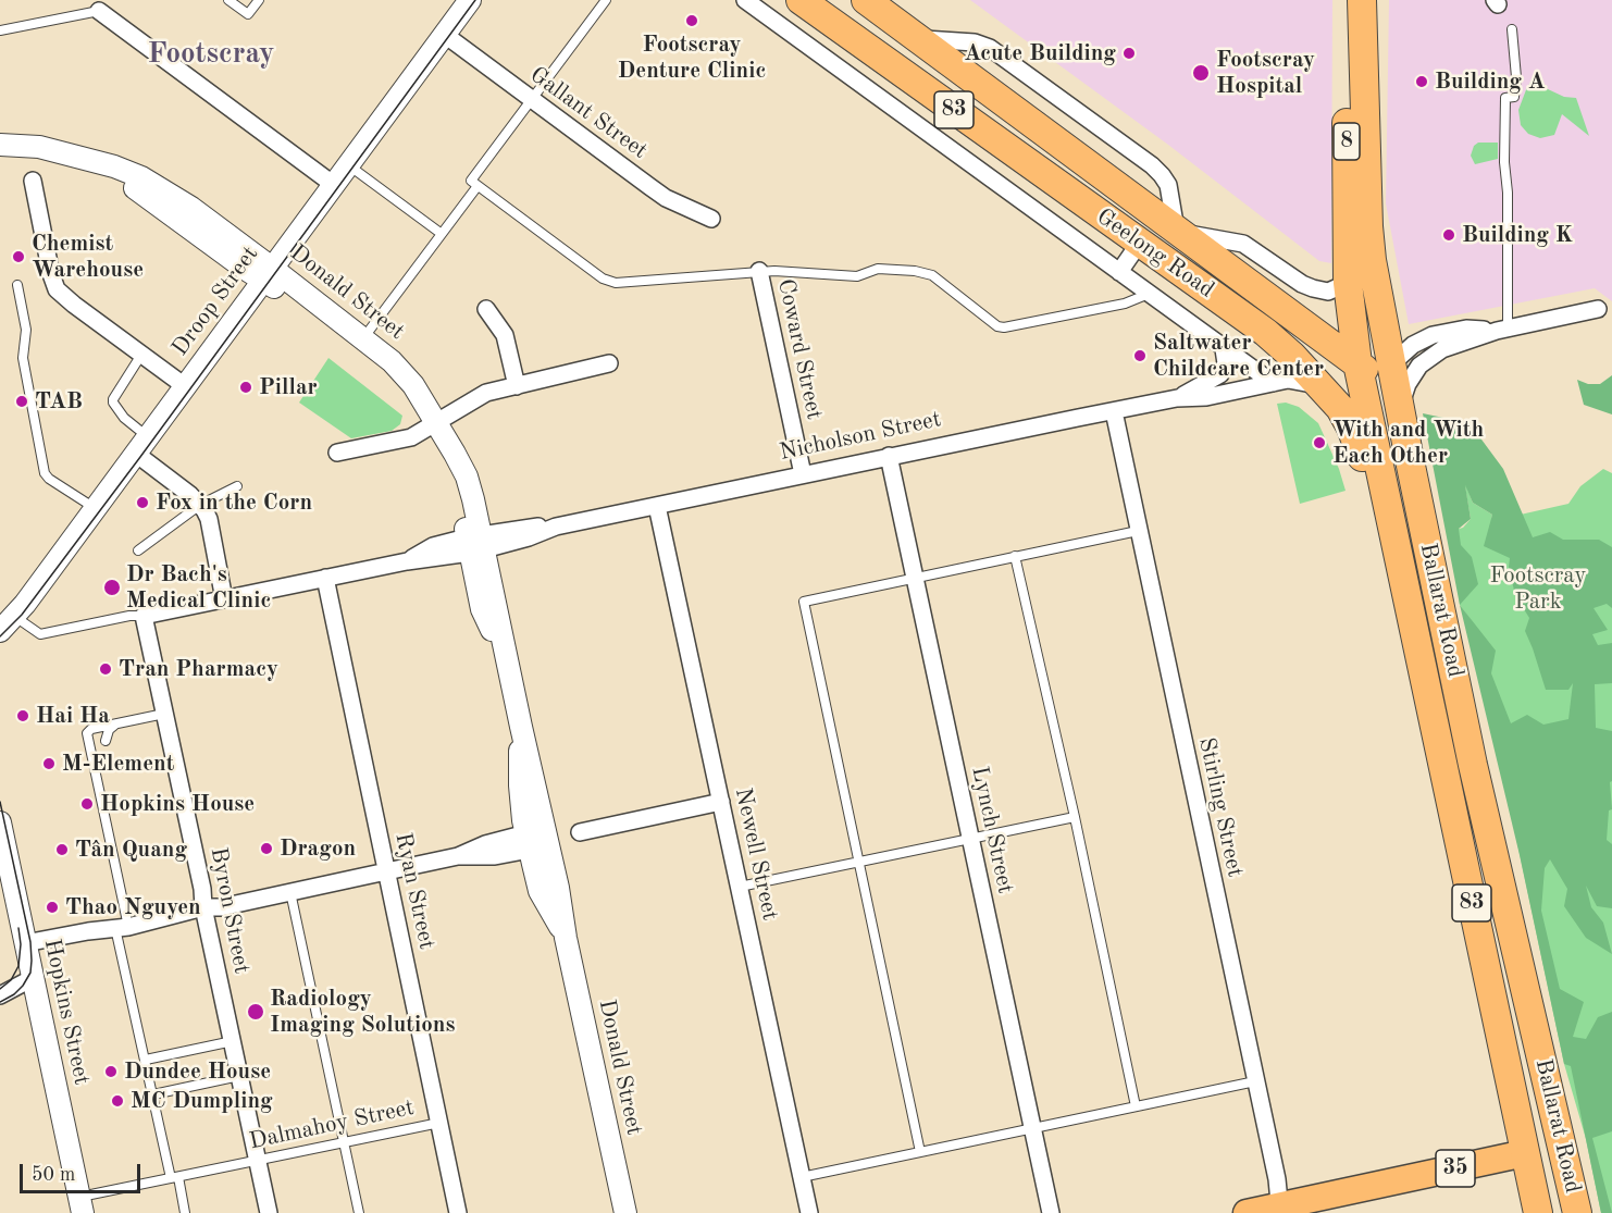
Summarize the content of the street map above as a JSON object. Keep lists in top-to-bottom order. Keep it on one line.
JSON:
{"streets":{"highway":["83","8","Geelong Road","Ballarat Road","35"],"street":["Gallant Street","Donald Street","Droop Street","Coward Street","Nicholson Street","Stirling Street","Lynch Street","Newell Street","Ryan Street","Byron Street","Hopkins Street"],"lane":["Dalmahoy Street"]},"crossings":[["Gallant Street","Droop Street"],["8","Geelong Road"],["Geelong Road","Nicholson Street"],["Geelong Road","Ballarat Road"],["Donald Street","Droop Street"],["Donald Street","Nicholson Street"],["Droop Street","Nicholson Street"],["Coward Street","Nicholson Street"],["Nicholson Street","Stirling Street"],["Nicholson Street","Lynch Street"],["Nicholson Street","Newell Street"],["Nicholson Street","Ryan Street"],["Nicholson Street","Byron Street"],["Ballarat Road","35"],["Stirling Street","35"],["Ryan Street","Dalmahoy Street"],["Byron Street","Dalmahoy Street"],["Hopkins Street","Dalmahoy Street"]],"districts":["Footscray"],"parks":["Footscray Park"],"places":["Footscray Denture Clinic","Acute Building","Footscray Hospital","Building A","Building K","Chemist Warehouse","Saltwater Childcare Center","Pillar","TAB","With and With Each Other","Fox in the Corn","Dr Bach's Medical Clinic","Tran Pharmacy","Hai Ha","M-Element","Hopkins House","Dragon","Tân Quang","Thao Nguyen","Radiology Imaging Solutions","Dundee House","MC Dumpling"],"scale_bar":"50 m"}
